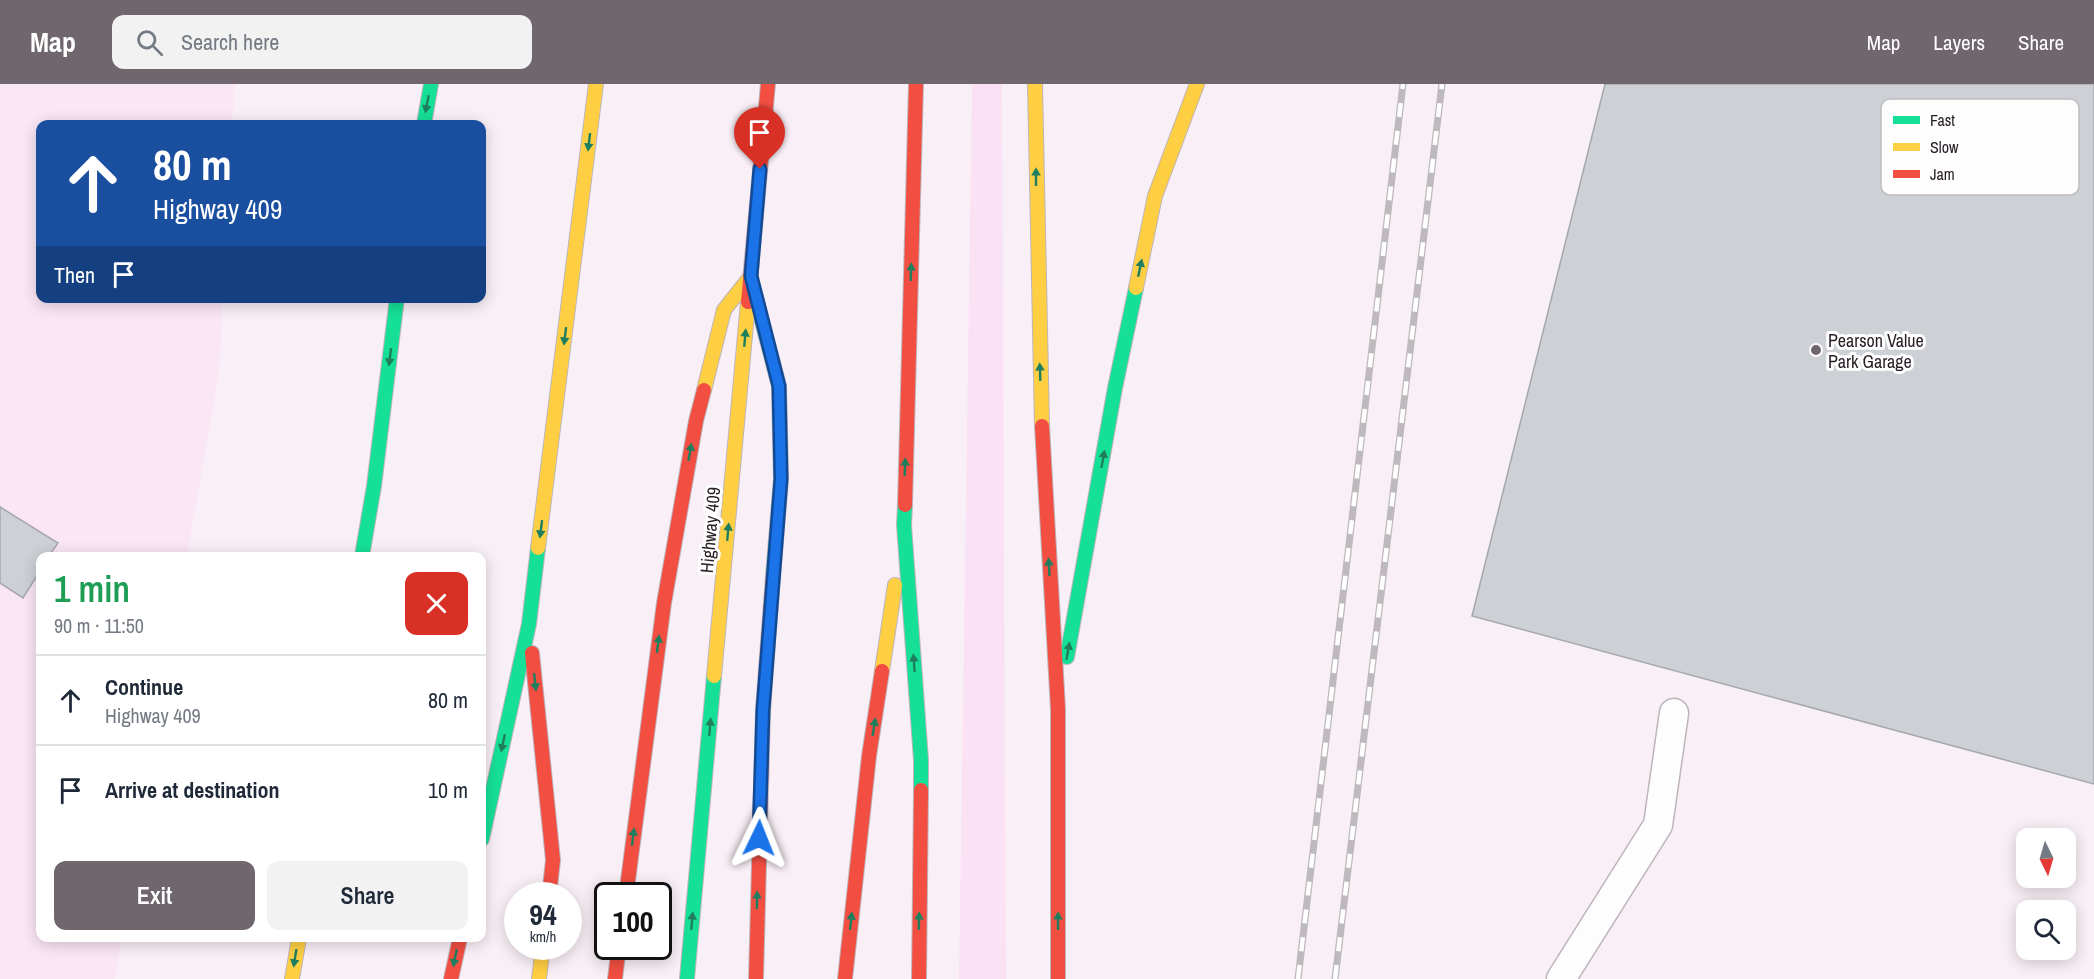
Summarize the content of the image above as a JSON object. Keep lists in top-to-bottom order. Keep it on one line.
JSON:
{"streets":{"main road":["Highway 409"]},"places":["Pearson Value Park Garage"],"legend":["Fast","Slow","Jam"],"north":"bottom","page":{"header":"Map","search":"Search here","nav":["Map","Layers","Share"],"turn":["80 m","Highway 409"],"then":"Then","heading":["1 min","90 m · 11:50"],"list":[{"name":"Continue","note":"Highway 409","value":"80 m"},{"name":"Arrive at destination","value":"10 m"}],"buttons":["Exit","Share"],"speed":"94 km/h","limit":"100"}}
